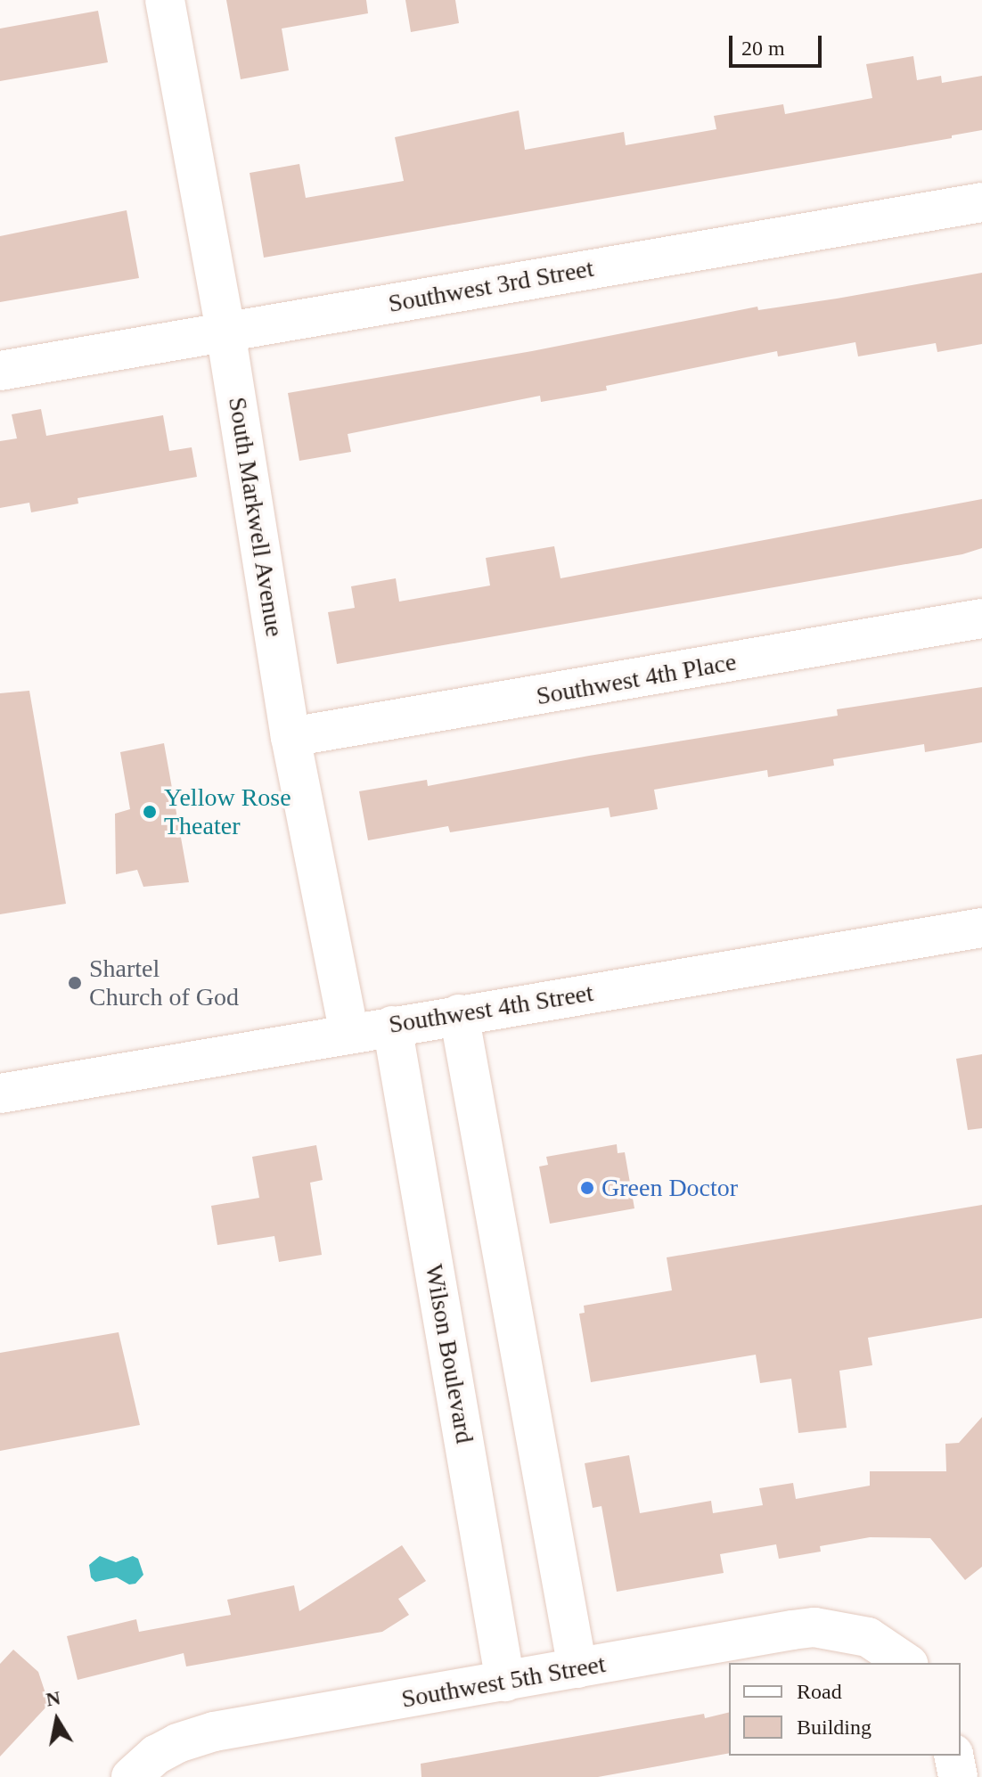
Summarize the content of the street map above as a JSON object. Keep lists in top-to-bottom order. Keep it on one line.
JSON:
{"streets":{"street":["Southwest 3rd Street","South Markwell Avenue","Southwest 4th Place","Southwest 4th Street","Wilson Boulevard","Southwest 5th Street"]},"crossings":[["Southwest 3rd Street","South Markwell Avenue"],["South Markwell Avenue","Southwest 4th Place"],["South Markwell Avenue","Southwest 4th Street"],["Southwest 4th Street","Wilson Boulevard"],["Wilson Boulevard","Southwest 5th Street"]],"places":["Yellow Rose Theater","Shartel Church of God","Green Doctor"],"legend":["Road","Building"],"scale_bar":"20 m","north":"top"}
